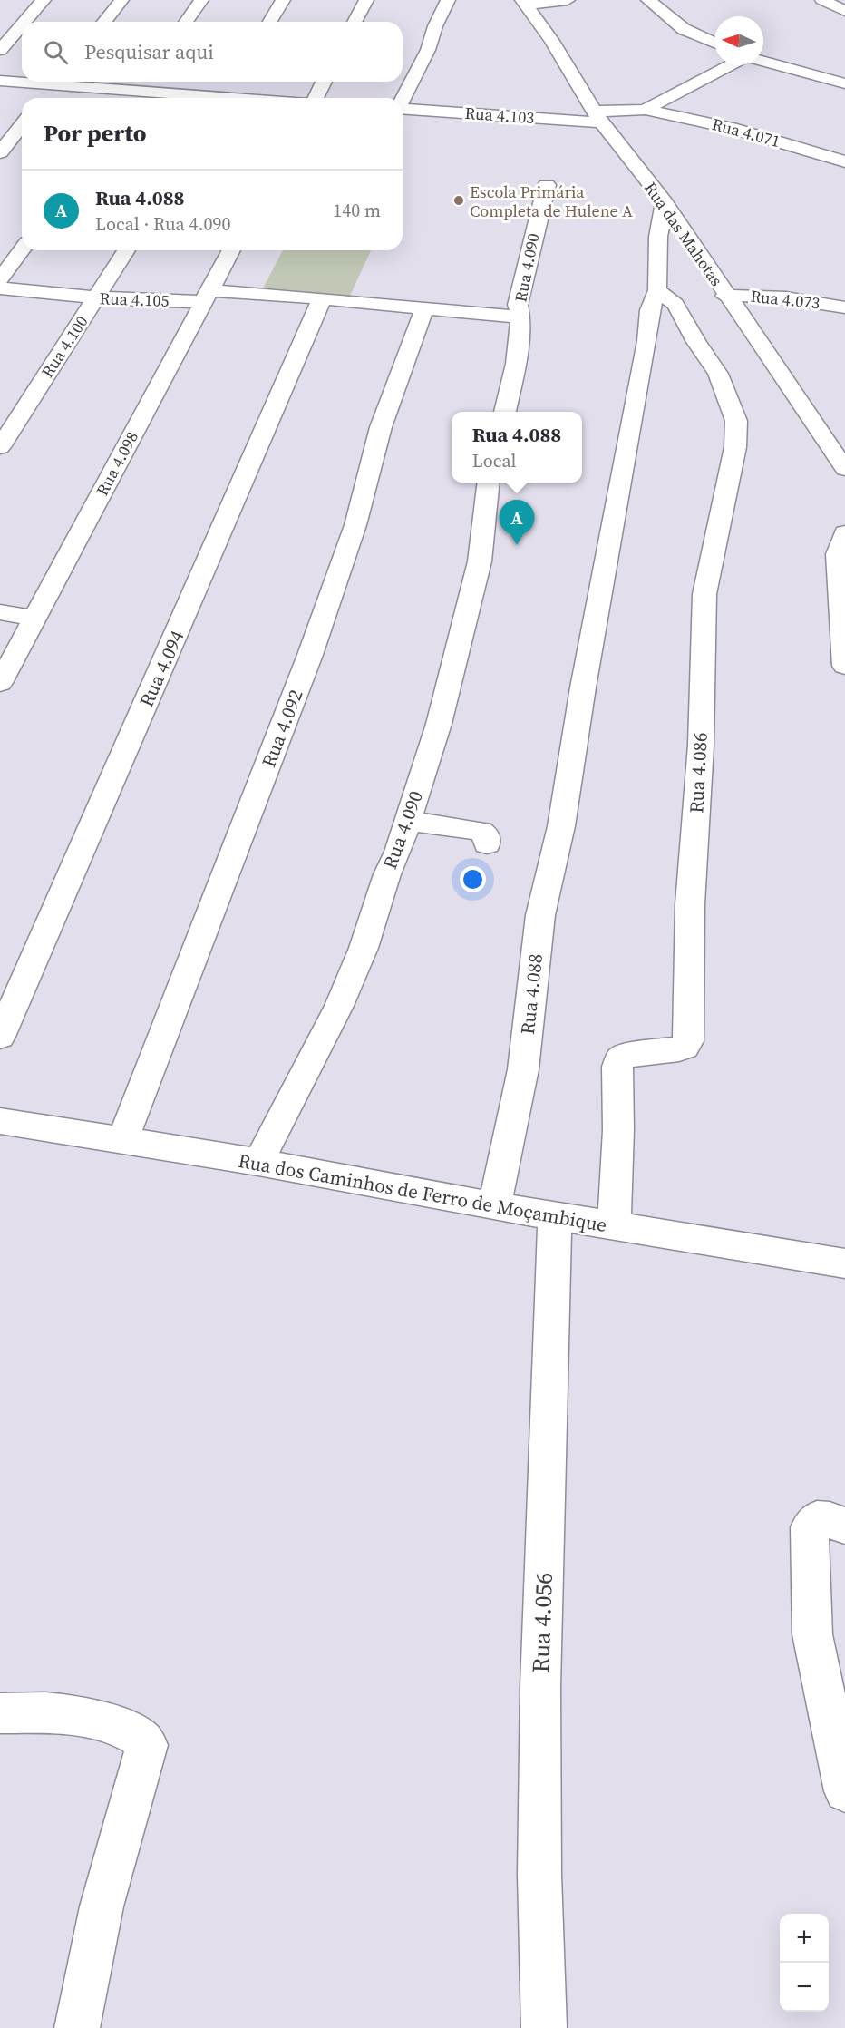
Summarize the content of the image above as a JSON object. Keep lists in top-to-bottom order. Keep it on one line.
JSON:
{"streets":{"street":["Rua 4.103","Rua 4.071","Rua das Mahotas","Rua 4.090","Rua 4.105","Rua 4.073","Rua 4.100","Rua 4.098","Rua 4.094","Rua 4.092","Rua 4.086","Rua 4.088","Rua dos Caminhos de Ferro de Moçambique","Rua 4.056"]},"crossings":[["Rua 4.103","Rua 4.071"],["Rua 4.103","Rua das Mahotas"],["Rua das Mahotas","Rua 4.073"],["Rua das Mahotas","Rua 4.088"],["Rua 4.090","Rua 4.105"],["Rua 4.090","Rua dos Caminhos de Ferro de Moçambique"],["Rua 4.105","Rua 4.100"],["Rua 4.105","Rua 4.098"],["Rua 4.105","Rua 4.094"],["Rua 4.105","Rua 4.092"],["Rua 4.092","Rua dos Caminhos de Ferro de Moçambique"],["Rua 4.086","Rua 4.088"],["Rua 4.086","Rua dos Caminhos de Ferro de Moçambique"],["Rua 4.088","Rua dos Caminhos de Ferro de Moçambique"],["Rua dos Caminhos de Ferro de Moçambique","Rua 4.056"]],"places":["Escola Primária Completa de Hulene A"],"north":"left","page":{"search":"Pesquisar aqui","heading":"Por perto","list":[{"mark":"A","name":"Rua 4.088","note":"Local · Rua 4.090","value":"140 m"}],"popup":["Rua 4.088","Local"],"pins":"A","map_buttons":["+","−"]}}
